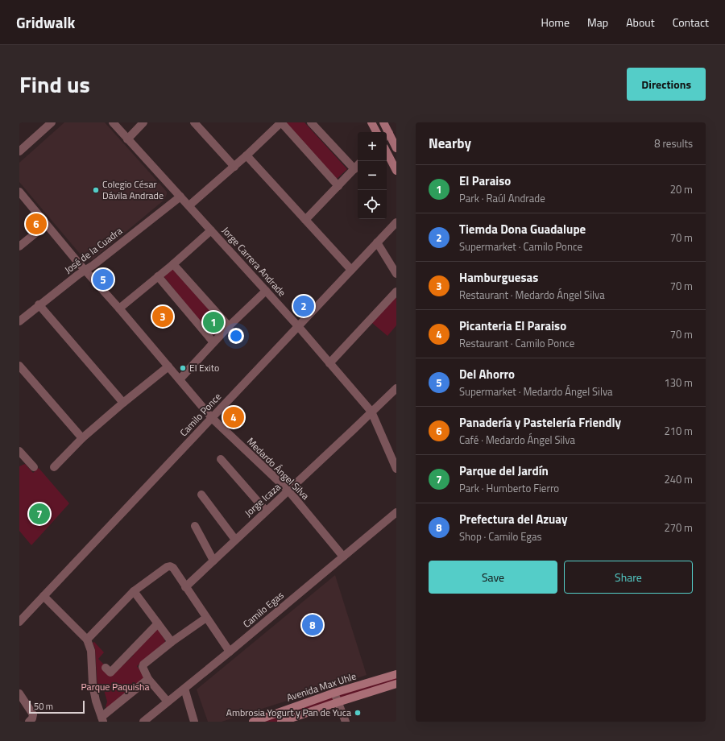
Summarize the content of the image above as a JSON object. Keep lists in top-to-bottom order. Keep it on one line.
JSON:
{"streets":{"main road":["Avenida Max Uhle"],"street":["José de la Cuadra","Jorge Carrera Andrade","Camilo Ponce","Medardo Ángel Silva","Jorge Icaza","Camilo Egas"]},"crossings":[["José de la Cuadra","Jorge Carrera Andrade"],["José de la Cuadra","Medardo Ángel Silva"],["Jorge Carrera Andrade","Camilo Ponce"],["Jorge Carrera Andrade","Jorge Icaza"],["Camilo Ponce","Medardo Ángel Silva"],["Medardo Ángel Silva","Jorge Icaza"],["Medardo Ángel Silva","Camilo Egas"]],"parks":["Parque Paquisha"],"places":["Colegio César Dávila Andrade","El Exito","Ambrosia Yogurt y Pan de Yuca"],"scale_bar":"50 m","page":{"header":"Gridwalk","nav":["Home","Map","About","Contact"],"title":"Find us","buttons":["Directions",["Save","Share"]],"heading":["Nearby","8 results"],"map_buttons":["+","−"],"list":[{"mark":"1","name":"El Paraiso","note":"Park · Raúl Andrade","value":"20 m"},{"mark":"2","name":"Tiemda Dona Guadalupe","note":"Supermarket · Camilo Ponce","value":"70 m"},{"mark":"3","name":"Hamburguesas","note":"Restaurant · Medardo Ángel Silva","value":"70 m"},{"mark":"4","name":"Picanteria El Paraiso","note":"Restaurant · Camilo Ponce","value":"70 m"},{"mark":"5","name":"Del Ahorro","note":"Supermarket · Medardo Ángel Silva","value":"130 m"},{"mark":"6","name":"Panadería y Pastelería Friendly","note":"Café · Medardo Ángel Silva","value":"210 m"},{"mark":"7","name":"Parque del Jardín","note":"Park · Humberto Fierro","value":"240 m"},{"mark":"8","name":"Prefectura del Azuay","note":"Shop · Camilo Egas","value":"270 m"}],"pins":["6","5","2","3","1","4","7","8"],"scale":"50 m"}}
